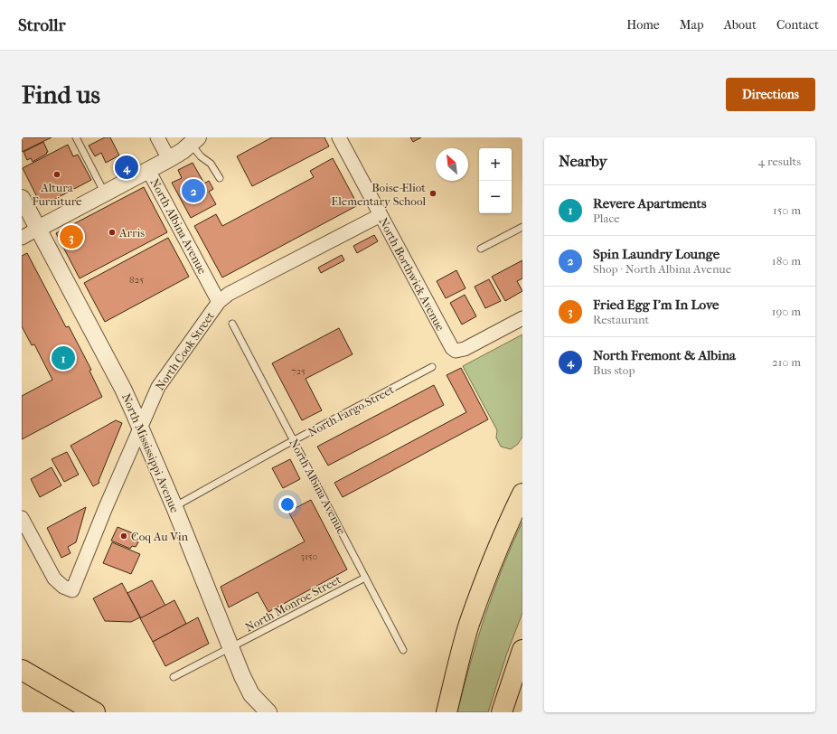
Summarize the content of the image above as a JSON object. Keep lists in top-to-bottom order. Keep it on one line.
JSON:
{"streets":{"street":["North Albina Avenue","North Borthwick Avenue","North Cook Street","North Mississippi Avenue"],"lane":["North Fargo Street","North Monroe Street"]},"crossings":[["North Albina Avenue","North Cook Street"],["North Albina Avenue","North Fargo Street"],["North Albina Avenue","North Monroe Street"],["North Borthwick Avenue","North Cook Street"],["North Cook Street","North Mississippi Avenue"],["North Fargo Street","North Mississippi Avenue"],["North Mississippi Avenue","North Monroe Street"]],"places":["Altura Furniture","Boise-Eliot Elementary School","Arris","Coq Au Vin"],"house_numbers":["825","725","3150"],"north":"top left","page":{"header":"Strollr","nav":["Home","Map","About","Contact"],"buttons":"Directions","title":"Find us","heading":["Nearby","4 results"],"map_buttons":["+","−"],"pins":["4","2","3","1"],"list":[{"mark":"1","name":"Revere Apartments","note":"Place","value":"150 m"},{"mark":"2","name":"Spin Laundry Lounge","note":"Shop · North Albina Avenue","value":"180 m"},{"mark":"3","name":"Fried Egg I'm In Love","note":"Restaurant","value":"190 m"},{"mark":"4","name":"North Fremont & Albina","note":"Bus stop","value":"210 m"}]}}
